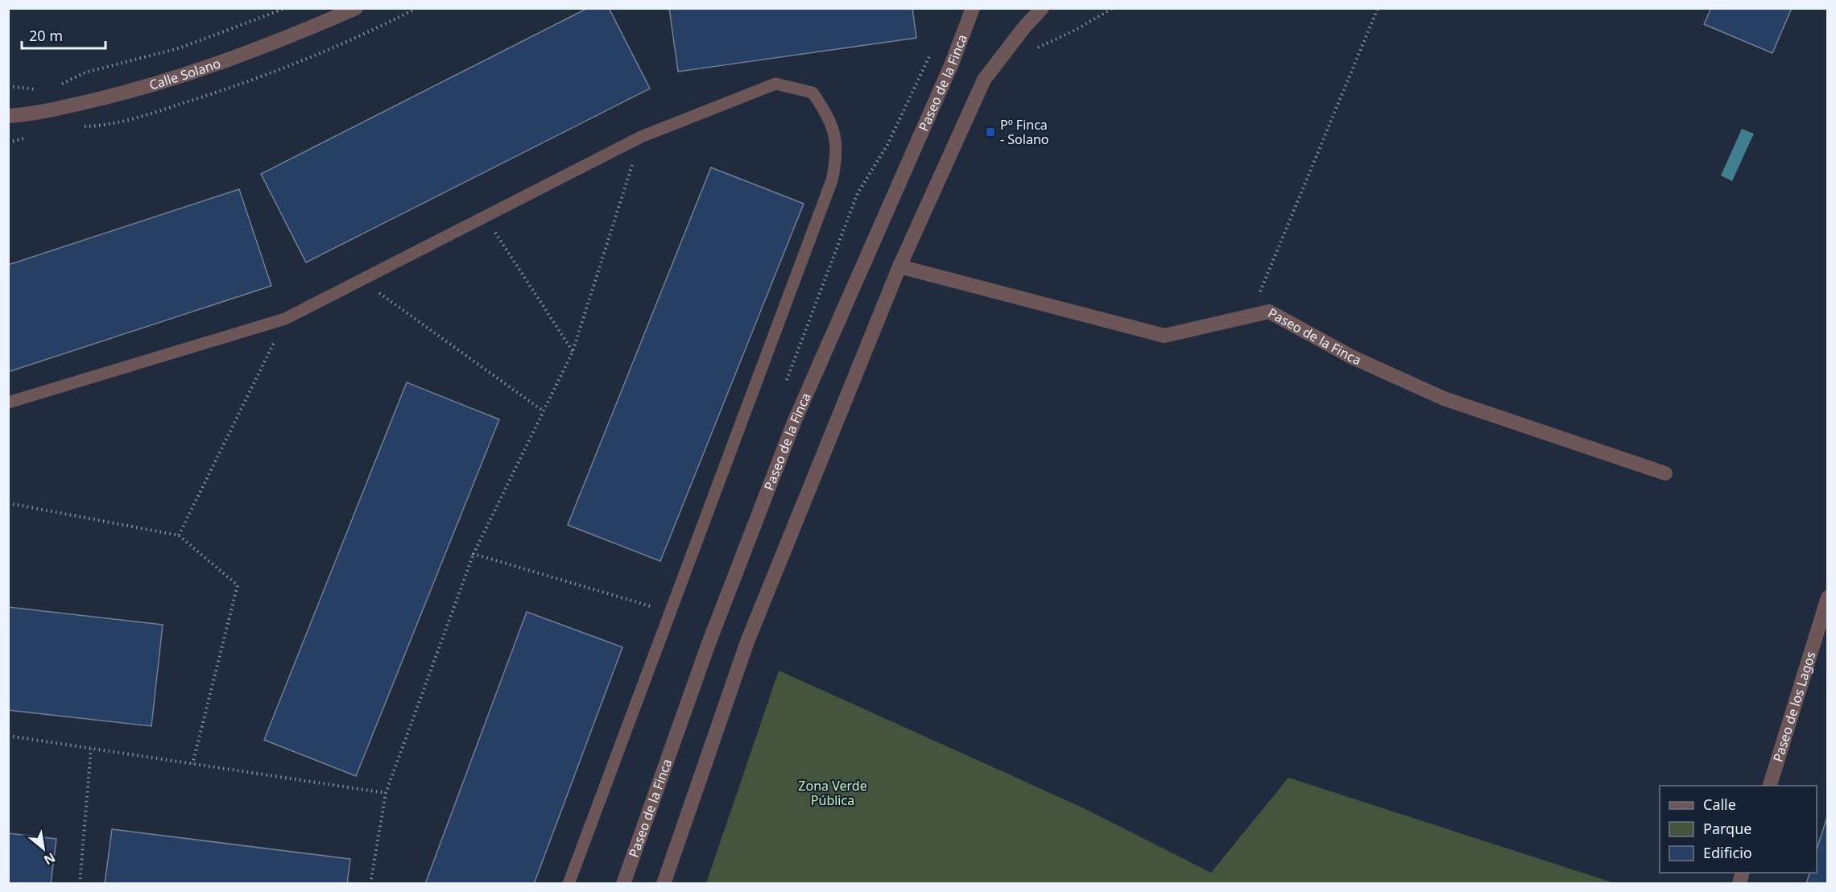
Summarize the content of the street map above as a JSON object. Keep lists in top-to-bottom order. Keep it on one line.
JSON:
{"streets":{"street":["Calle Solano","Paseo de la Finca","Paseo de los Lagos"]},"parks":["Zona Verde Pública"],"places":{"transit":["Pº Finca - Solano"]},"legend":["Calle","Parque","Edificio"],"scale_bar":"20 m","north":"bottom right"}
